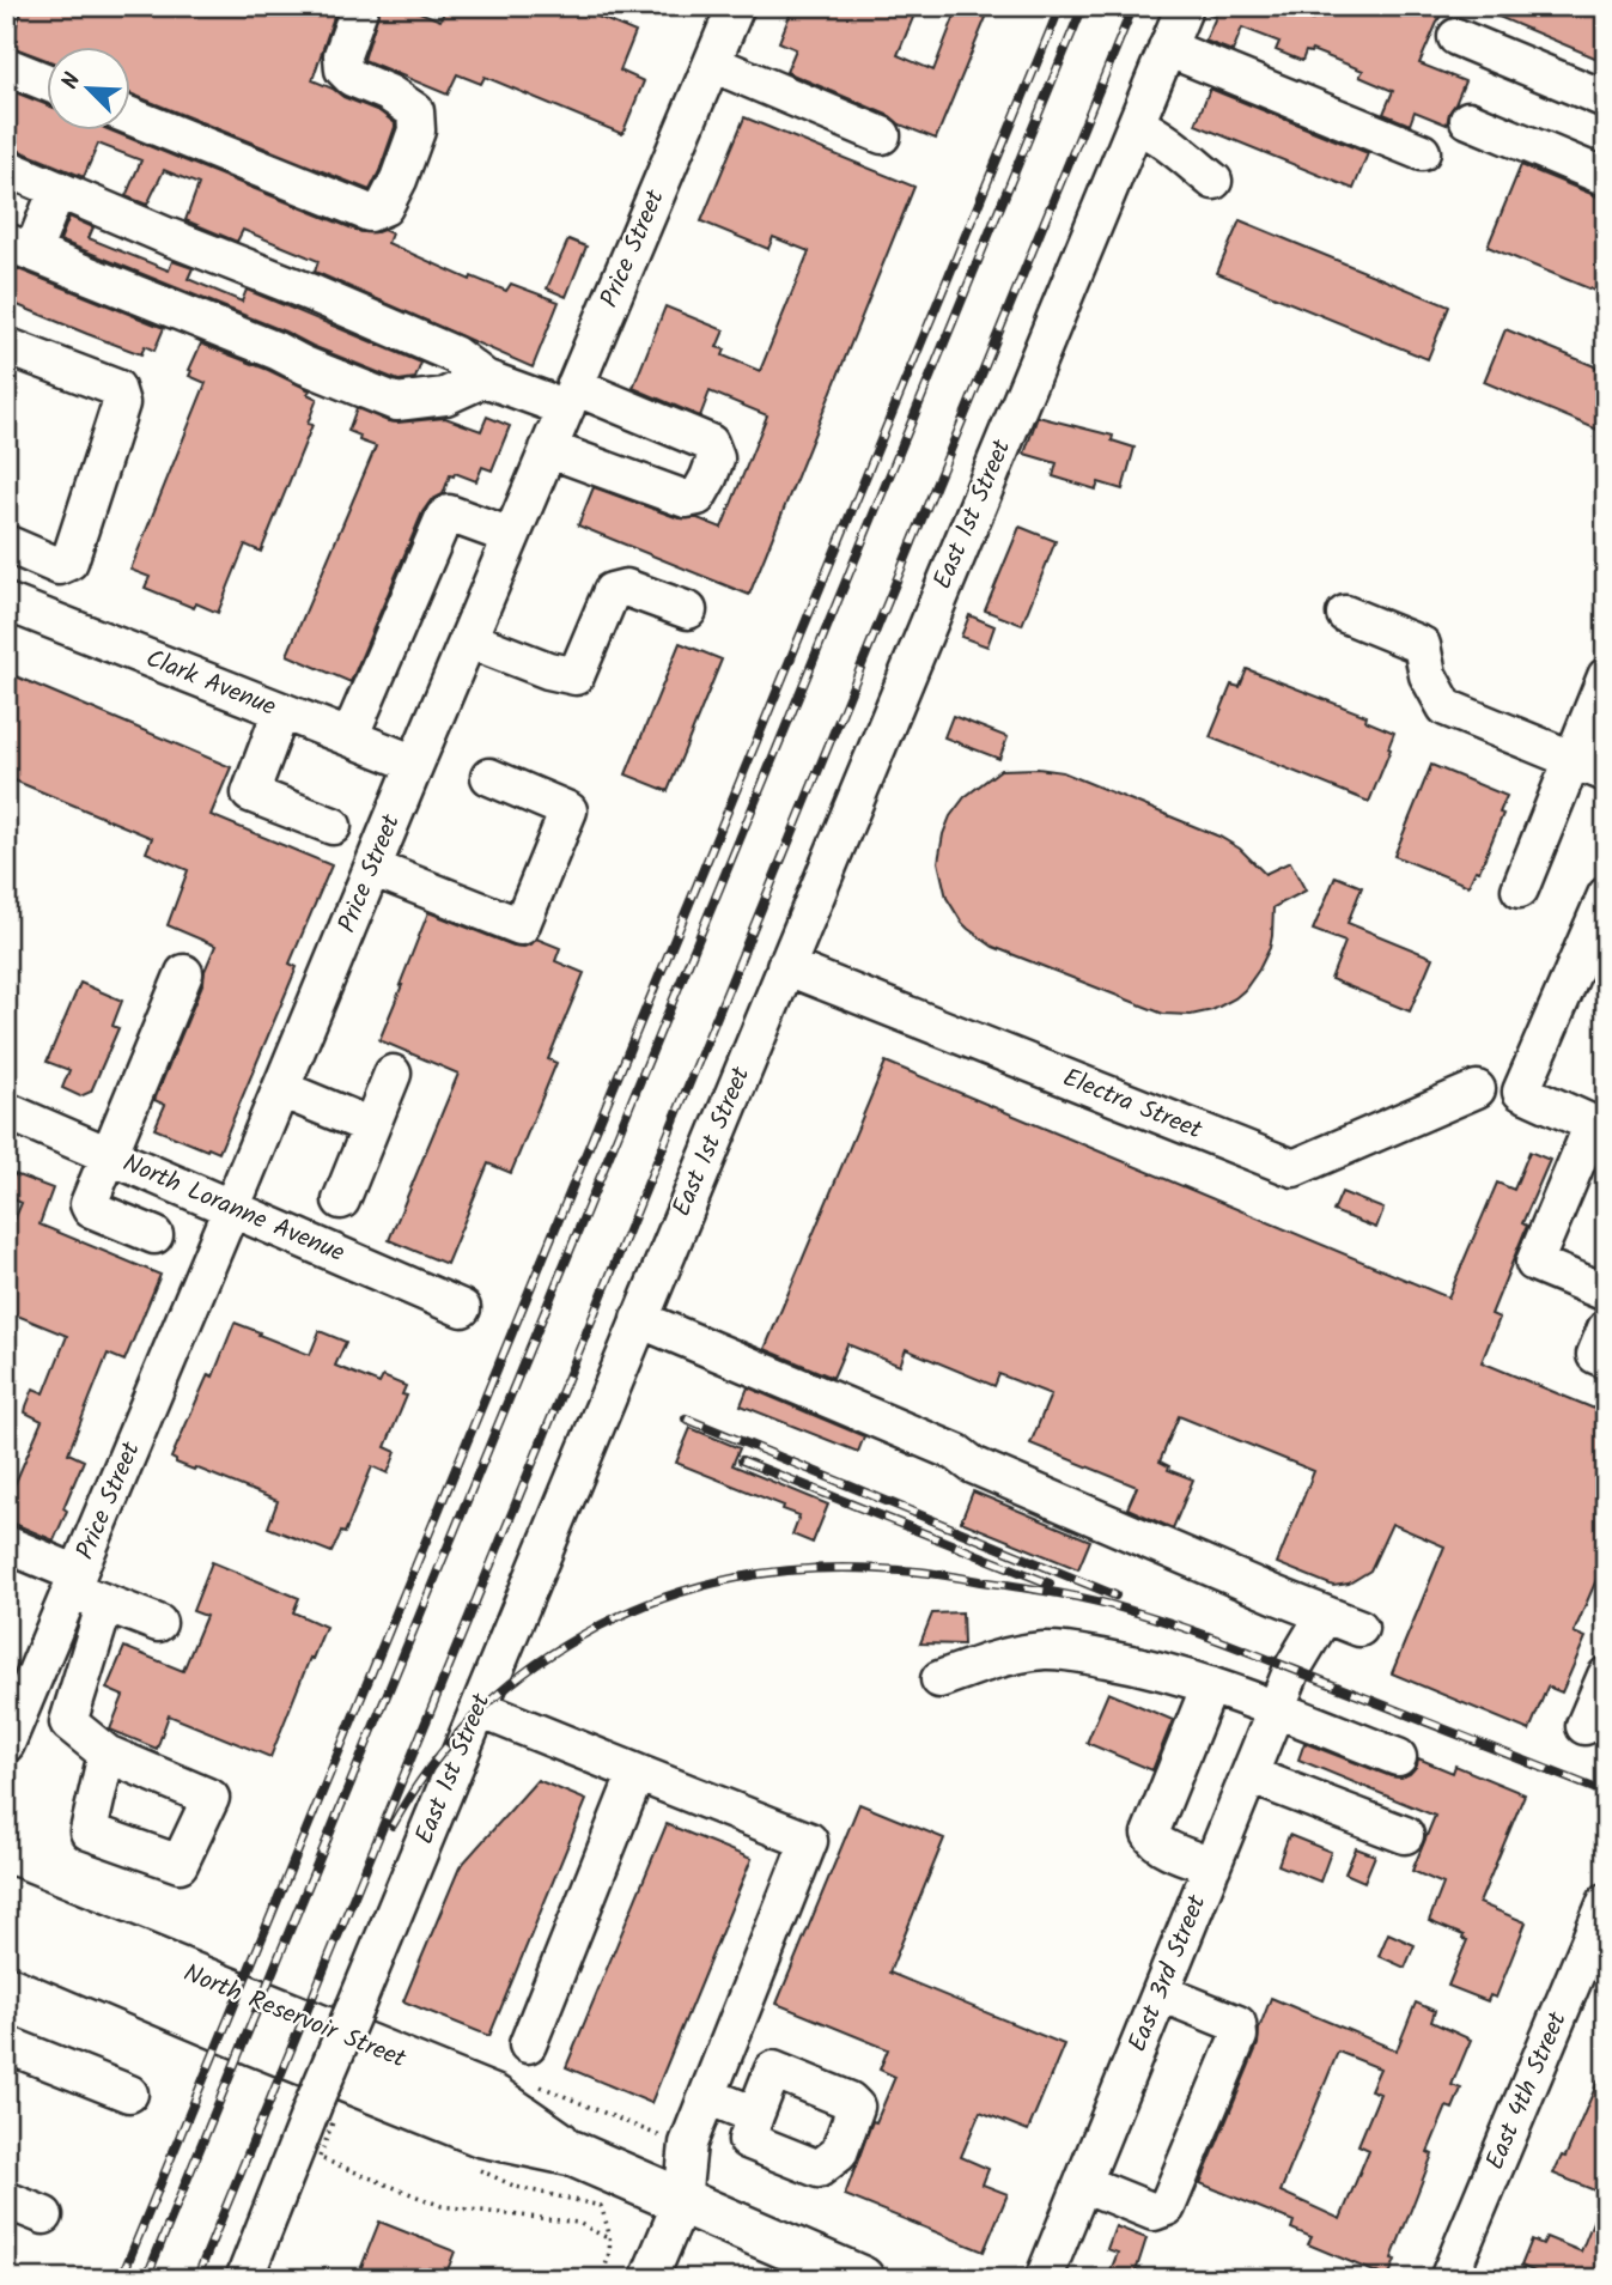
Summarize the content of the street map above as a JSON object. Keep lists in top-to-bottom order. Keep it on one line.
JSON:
{"streets":{"main road":["North Reservoir Street"],"street":["Price Street","East 1st Street","Clark Avenue","Electra Street","North Loranne Avenue","East 3rd Street","East 4th Street"]},"crossings":[["Price Street","Clark Avenue"],["Price Street","North Loranne Avenue"],["East 1st Street","Electra Street"]],"north":"top left"}
